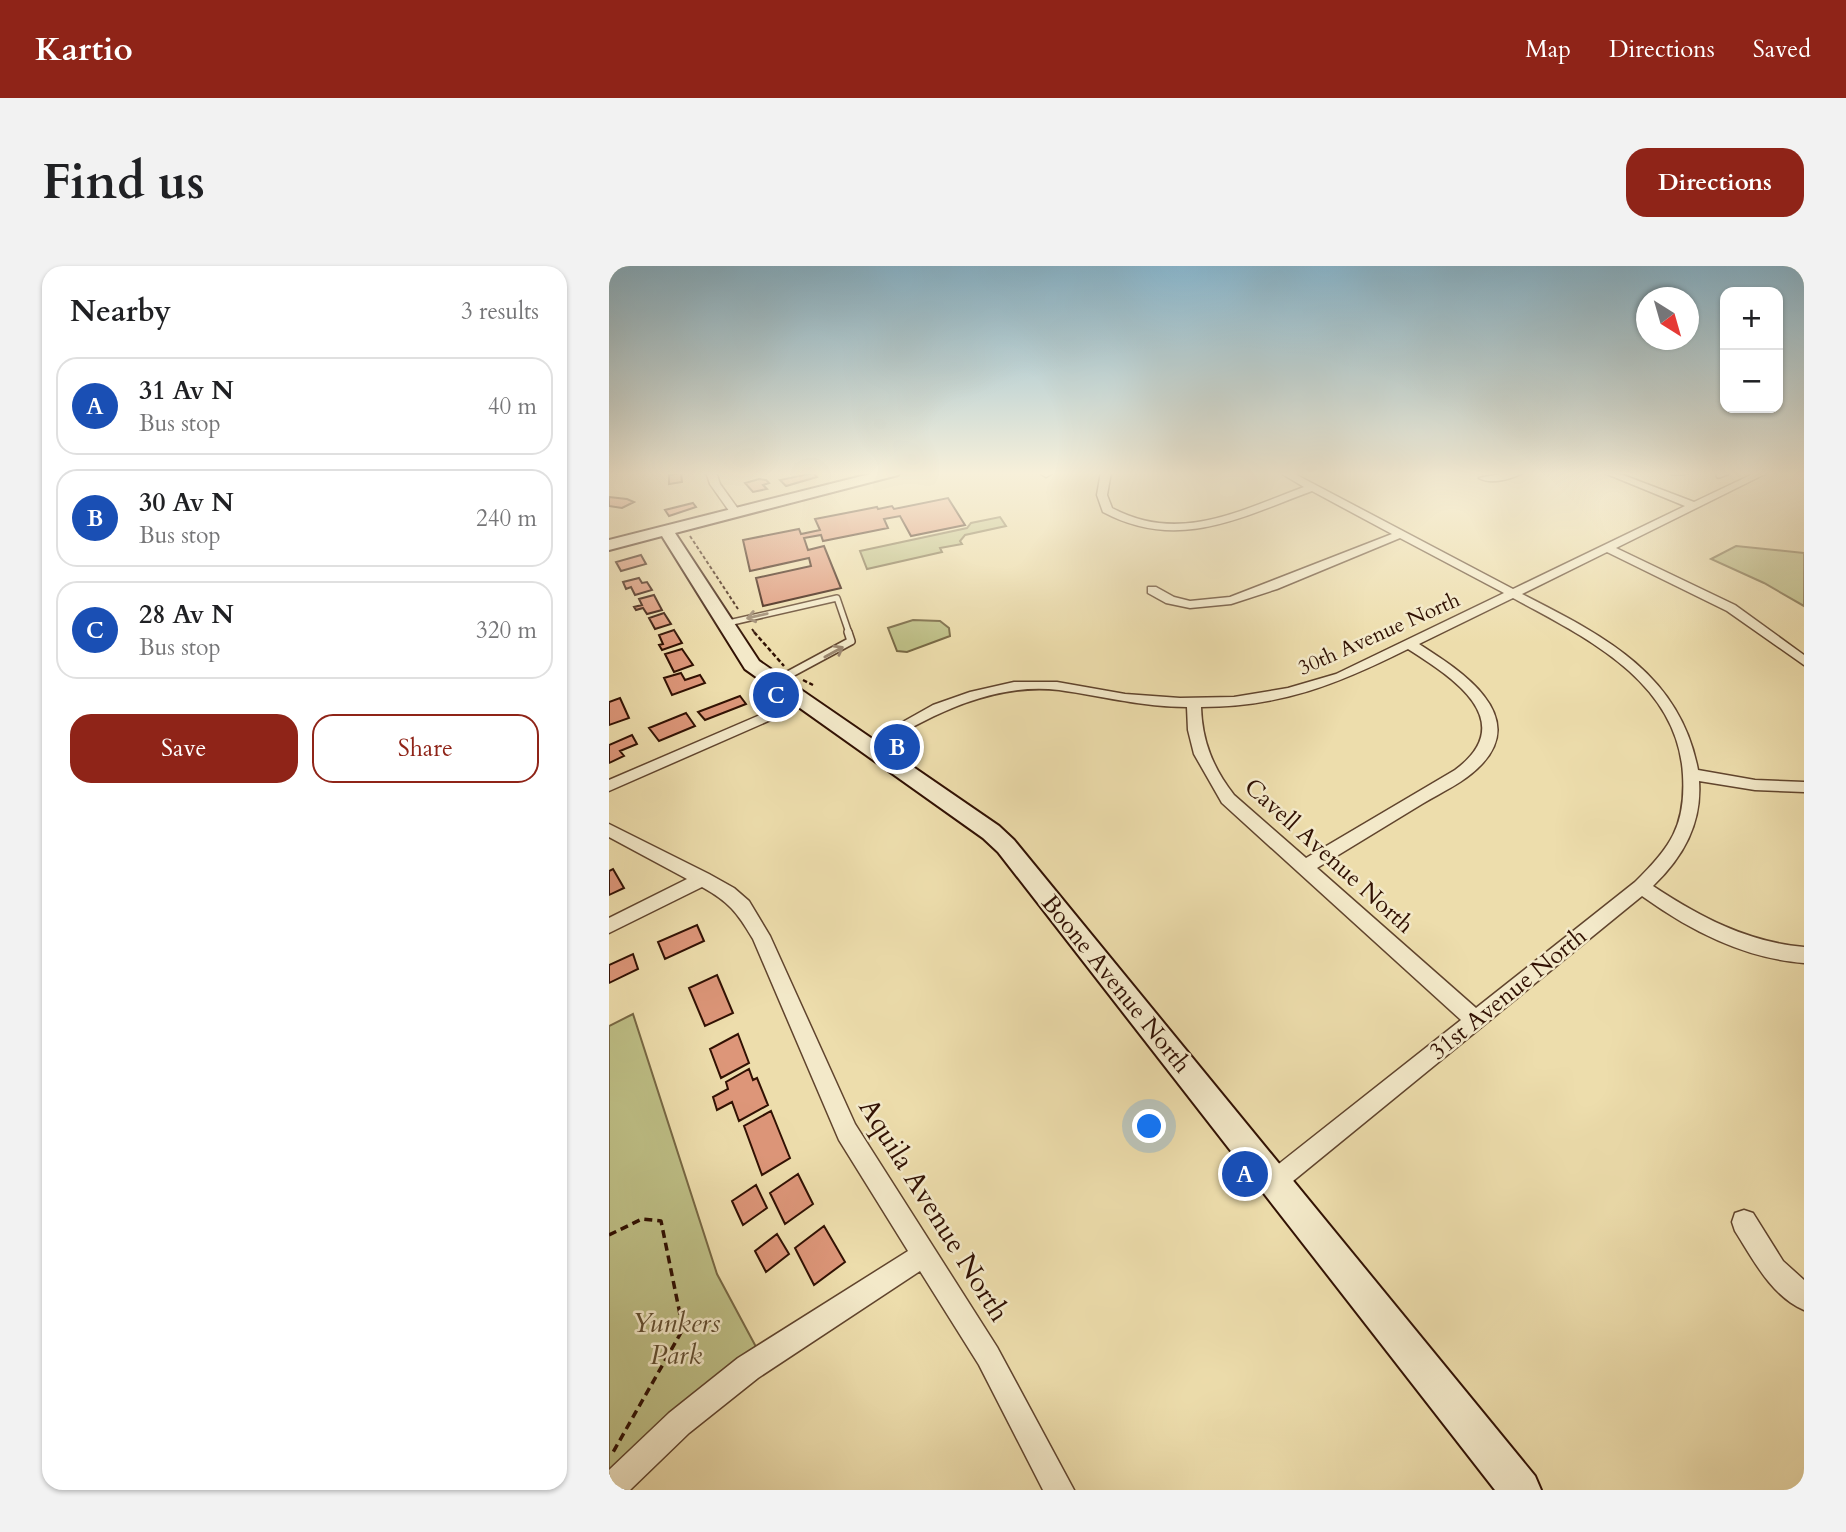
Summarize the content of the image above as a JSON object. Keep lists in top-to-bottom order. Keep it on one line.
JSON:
{"streets":{"street":["30th Avenue North","Cavell Avenue North","Boone Avenue North","31st Avenue North","Aquila Avenue North"]},"crossings":[["30th Avenue North","Cavell Avenue North"],["30th Avenue North","Boone Avenue North"],["30th Avenue North","31st Avenue North"],["Cavell Avenue North","31st Avenue North"],["Boone Avenue North","31st Avenue North"]],"parks":["Yunkers Park"],"north":"bottom right","page":{"header":"Kartio","nav":["Map","Directions","Saved"],"buttons":["Directions",["Save","Share"]],"title":"Find us","heading":["Nearby","3 results"],"map_buttons":["+","−"],"list":[{"mark":"A","name":"31 Av N","note":"Bus stop","value":"40 m"},{"mark":"B","name":"30 Av N","note":"Bus stop","value":"240 m"},{"mark":"C","name":"28 Av N","note":"Bus stop","value":"320 m"}],"pins":["C","B","A"]}}
